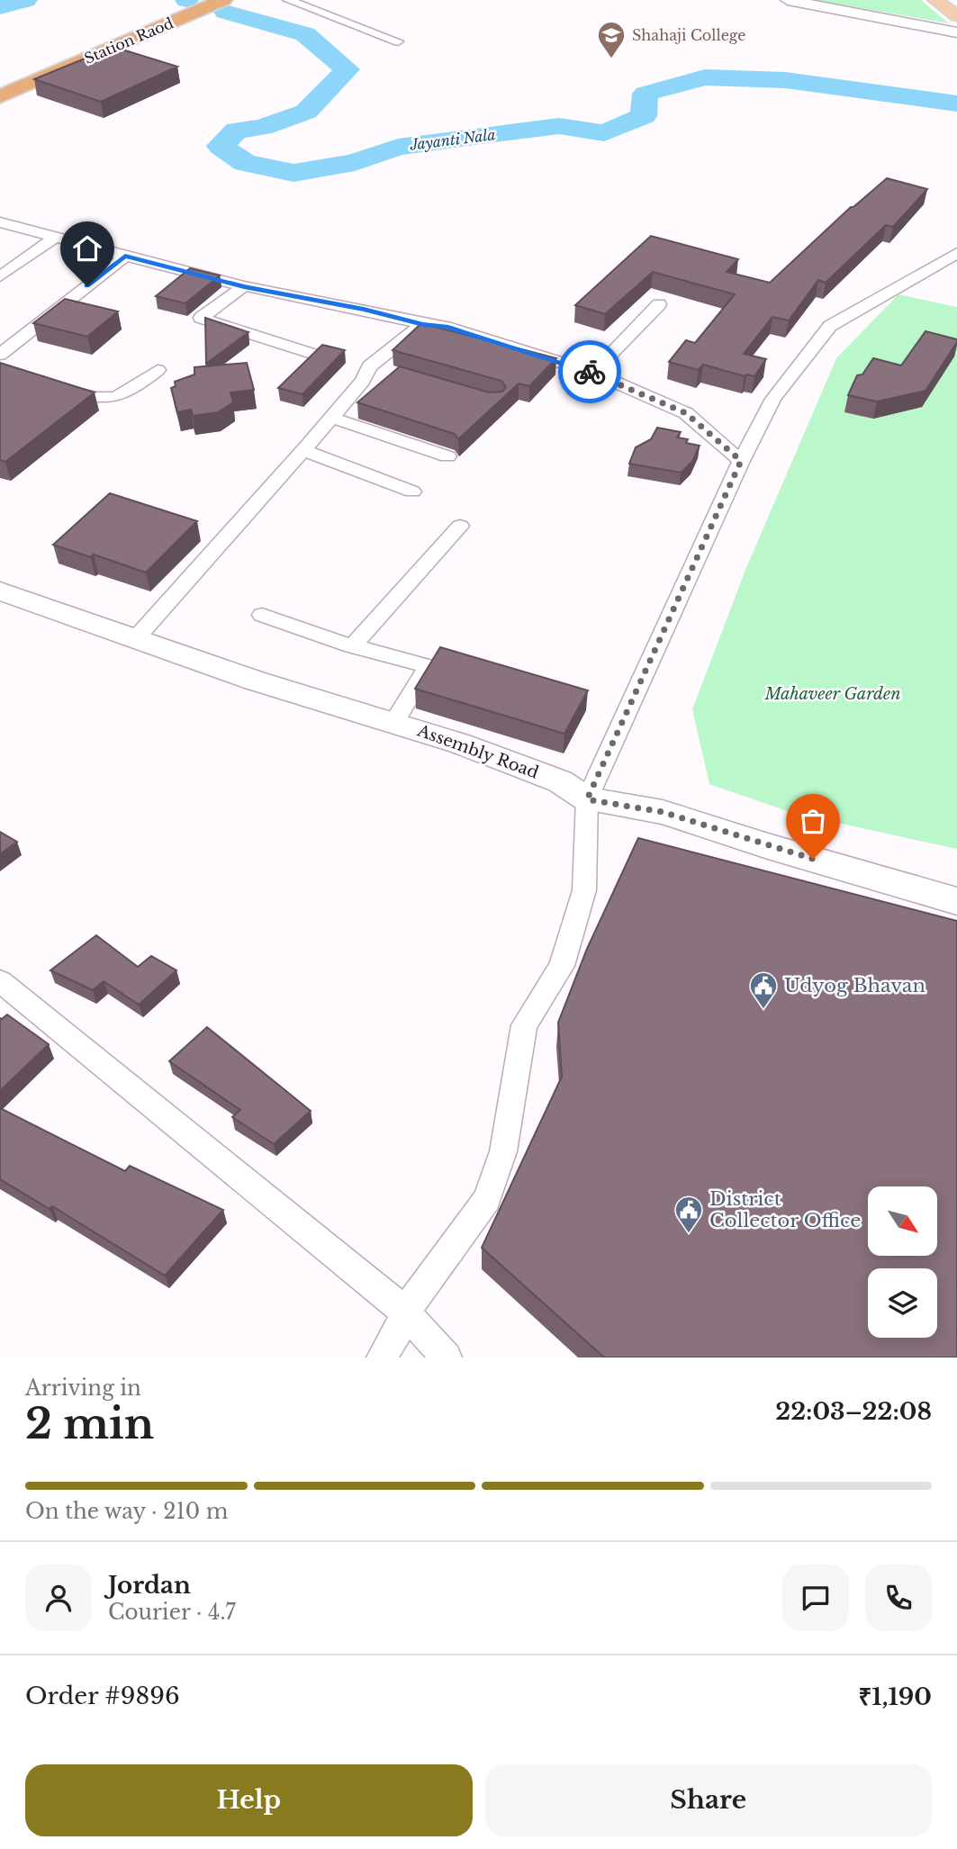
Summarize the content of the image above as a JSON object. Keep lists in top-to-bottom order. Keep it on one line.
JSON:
{"streets":{"highway":["Station Raod"],"street":["Assembly Road"]},"water":["Jayanti Nala"],"parks":["Mahaveer Garden"],"places":{"school or university":["Shahaji College"],"public building":["Udyog Bhavan","District Collector Office"]},"north":"bottom right","page":{"heading":["2 min","Arriving in","22:03–22:08"],"panel":["Jordan","Courier · 4.7","Order #9896","₹1,190"],"bar":"On the way · 210 m","buttons":["Help","Share"]}}
